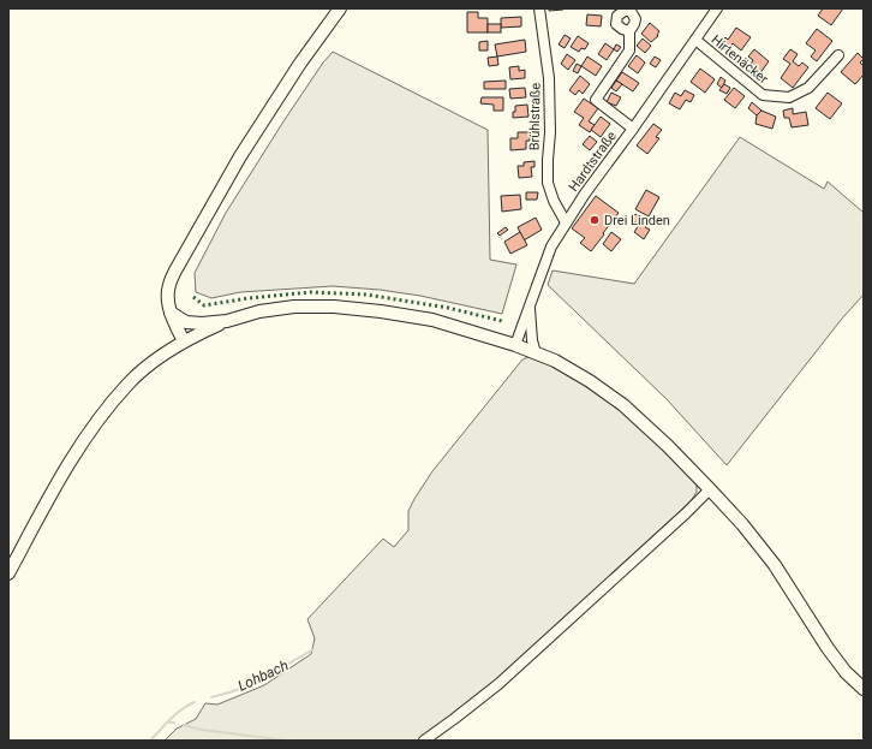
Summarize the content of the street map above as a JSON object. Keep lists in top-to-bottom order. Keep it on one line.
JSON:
{"streets":{"street":["Hirtenäcker","Brühlstraße","Hardtstraße"]},"crossings":[["Hirtenäcker","Hardtstraße"],["Brühlstraße","Hardtstraße"]],"water":["Lohbach"],"places":["Drei Linden"]}
